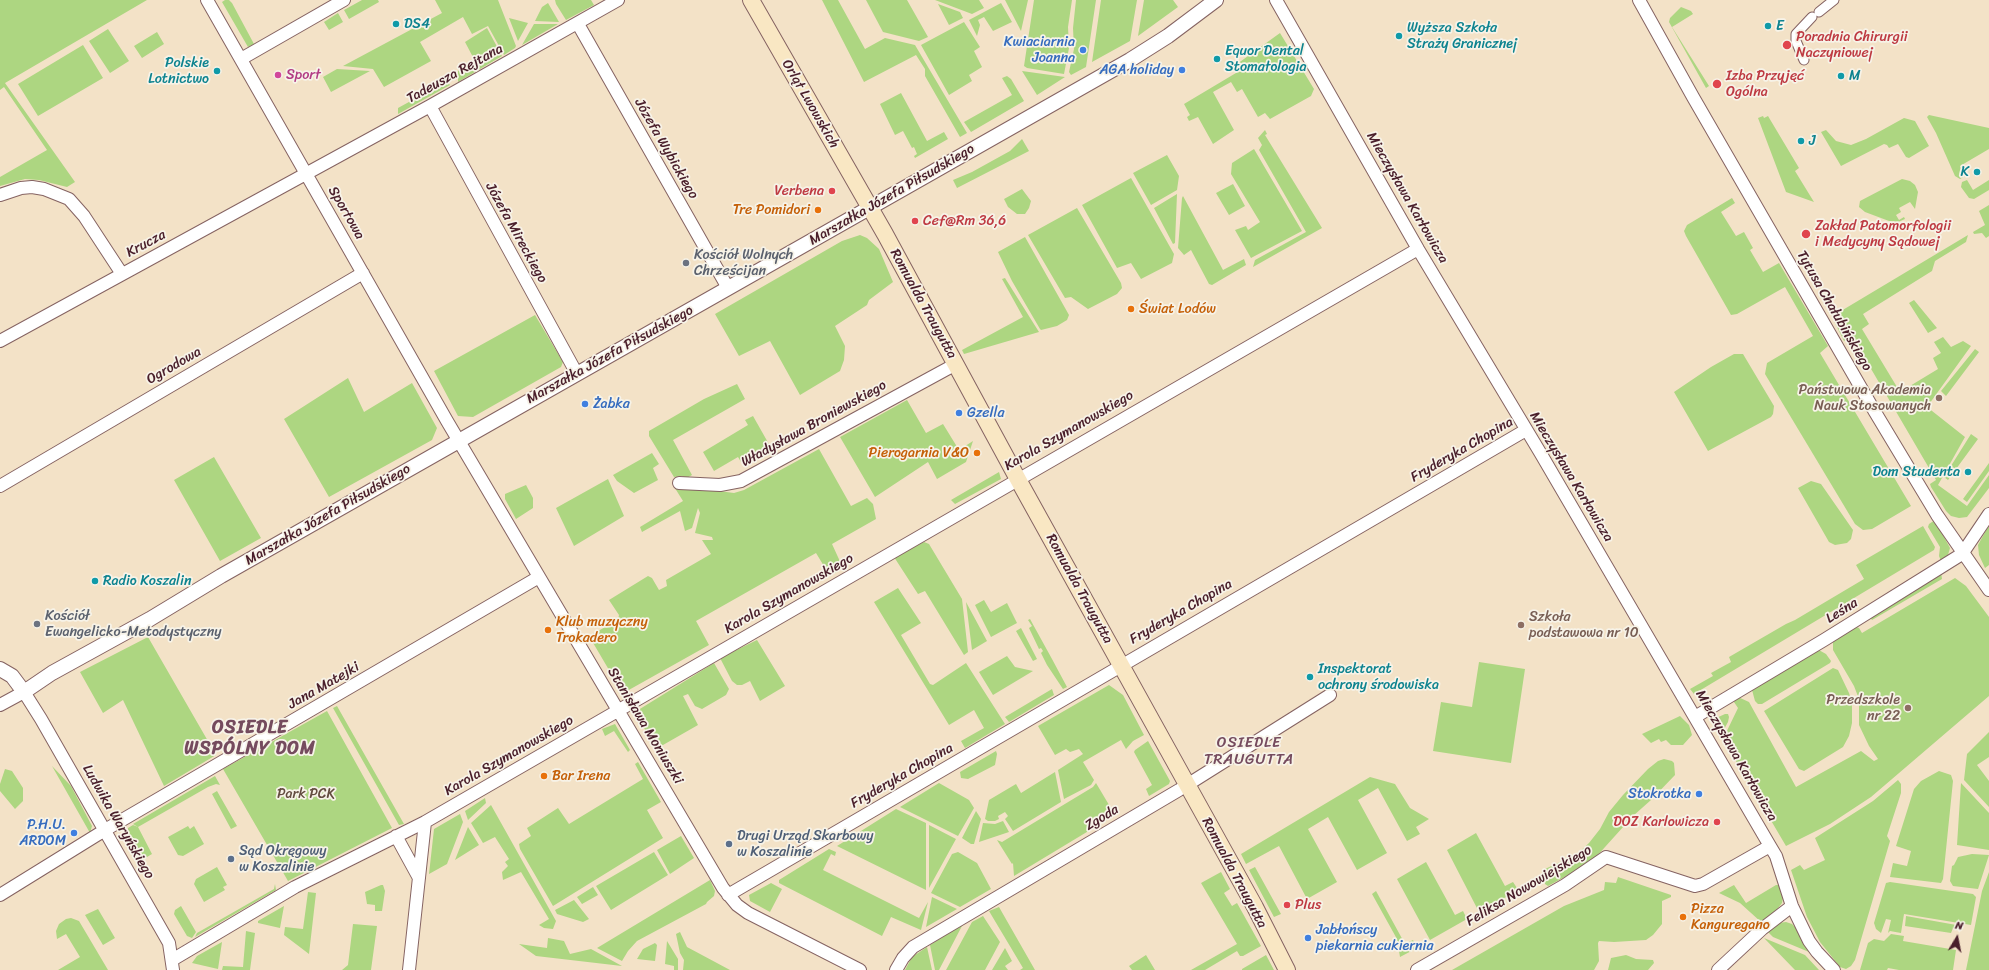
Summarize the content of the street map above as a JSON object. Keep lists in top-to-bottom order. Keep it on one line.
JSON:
{"streets":{"main road":["Orląt Lwowskich","Romualda Traugutta"],"street":["Tadeusza Rejtana","Józefa Wybickiego","Marszałka Józefa Piłsudskiego","Mieczysława Karłowicza","Sportowa","Józefa Mireckiego","Krucza","Tytusa Chałubińskiego","Ogrodowa","Władysława Broniewskiego","Karola Szymanowskiego","Fryderyka Chopina","Leśna","Jana Matejki","Stanisława Moniuszki","Zgoda","Ludwika Waryńskiego","Feliksa Nowowiejskiego"]},"crossings":[["Tadeusza Rejtana","Józefa Wybickiego"],["Tadeusza Rejtana","Sportowa"],["Tadeusza Rejtana","Józefa Mireckiego"],["Tadeusza Rejtana","Krucza"],["Orląt Lwowskich","Marszałka Józefa Piłsudskiego"],["Orląt Lwowskich","Romualda Traugutta"],["Józefa Wybickiego","Marszałka Józefa Piłsudskiego"],["Marszałka Józefa Piłsudskiego","Sportowa"],["Marszałka Józefa Piłsudskiego","Józefa Mireckiego"],["Marszałka Józefa Piłsudskiego","Romualda Traugutta"],["Marszałka Józefa Piłsudskiego","Stanisława Moniuszki"],["Marszałka Józefa Piłsudskiego","Ludwika Waryńskiego"],["Mieczysława Karłowicza","Karola Szymanowskiego"],["Mieczysława Karłowicza","Fryderyka Chopina"],["Mieczysława Karłowicza","Leśna"],["Mieczysława Karłowicza","Feliksa Nowowiejskiego"],["Sportowa","Krucza"],["Sportowa","Ogrodowa"],["Sportowa","Stanisława Moniuszki"],["Romualda Traugutta","Władysława Broniewskiego"],["Romualda Traugutta","Karola Szymanowskiego"],["Romualda Traugutta","Fryderyka Chopina"],["Romualda Traugutta","Zgoda"],["Tytusa Chałubińskiego","Leśna"],["Karola Szymanowskiego","Stanisława Moniuszki"],["Karola Szymanowskiego","Ludwika Waryńskiego"],["Fryderyka Chopina","Stanisława Moniuszki"],["Jana Matejki","Stanisława Moniuszki"],["Jana Matejki","Ludwika Waryńskiego"]],"districts":["OSIEDLE WSPÓLNY DOM","OSIEDLE TRAUGUTTA"],"parks":["Park PCK"],"places":["DS4","E","Wyższa Szkoła Straży Granicznej","Poradnia Chirurgii Naczyniowej","Kwiaciarnia Joanna","Equor Dental Stomatologia","AGA holiday","Polskie Lotnictwo","Sport","M","Izba Przyjęć Ogólna","J","K","Verbena","Tre Pomidori","Cef@Rm 36,6","Zakład Patomorfologii i Medycyny Sądowej","Kościół Wolnych Chrześcijan","Świat Lodów","Państwowa Akademia Nauk Stosowanych","Żabka","Gzella","Pierogarnia V&O","Dom Studenta","Radio Koszalin","Kościół Ewangelicko-Metodystyczny","Szkoła podstawowa nr 10","Klub muzyczny Trokadero","Inspektorat ochrony środowiska","Przedszkole nr 22","Bar Irena","Stokrotka","DOZ Karlowicza","P.H.U. ARDOM","Drugi Urząd Skarbowy w Koszalinie","Sąd Okręgowy w Koszalinie","Plus","Pizza Kanguregano","Jabłońscy piekarnia cukiernia"],"north":"top"}
